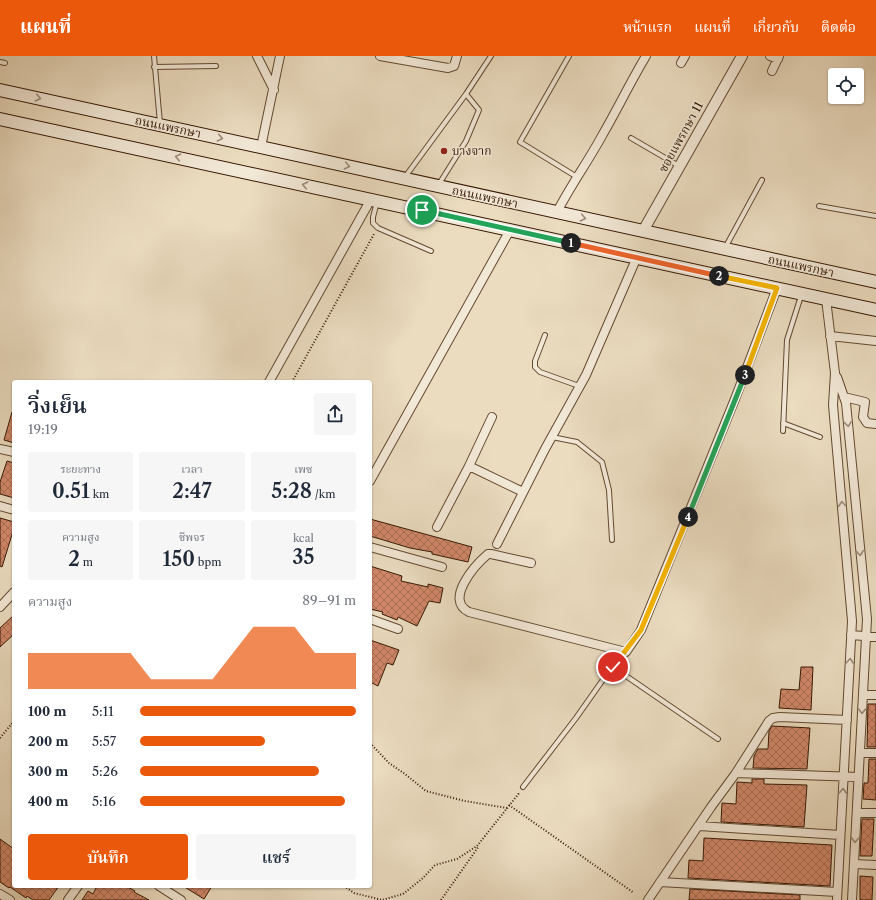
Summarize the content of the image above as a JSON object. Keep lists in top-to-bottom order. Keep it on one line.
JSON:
{"streets":{"main road":["ถนนแพรกษา"],"street":["ซอยแพรกษา 11"]},"crossings":[["ถนนแพรกษา","ซอยแพรกษา 11"]],"places":["บางจาก"],"page":{"header":"แผนที่","nav":["หน้าแรก","แผนที่","เกี่ยวกับ","ติดต่อ"],"pins":["1","2","3","4"],"heading":["วิ่งเย็น","19:19"],"stats":[["ระยะทาง","0.51 km"],["เวลา","2:47"],["เพซ","5:28 /km"],["ความสูง","2 m"],["ชีพจร","150 bpm"],["kcal","35"]],"chart":["ความสูง","89–91 m"],"list":[{"name":"100 m","note":"5:11"},{"name":"200 m","note":"5:57"},{"name":"300 m","note":"5:26"},{"name":"400 m","note":"5:16"}],"buttons":["บันทึก","แชร์"]}}
